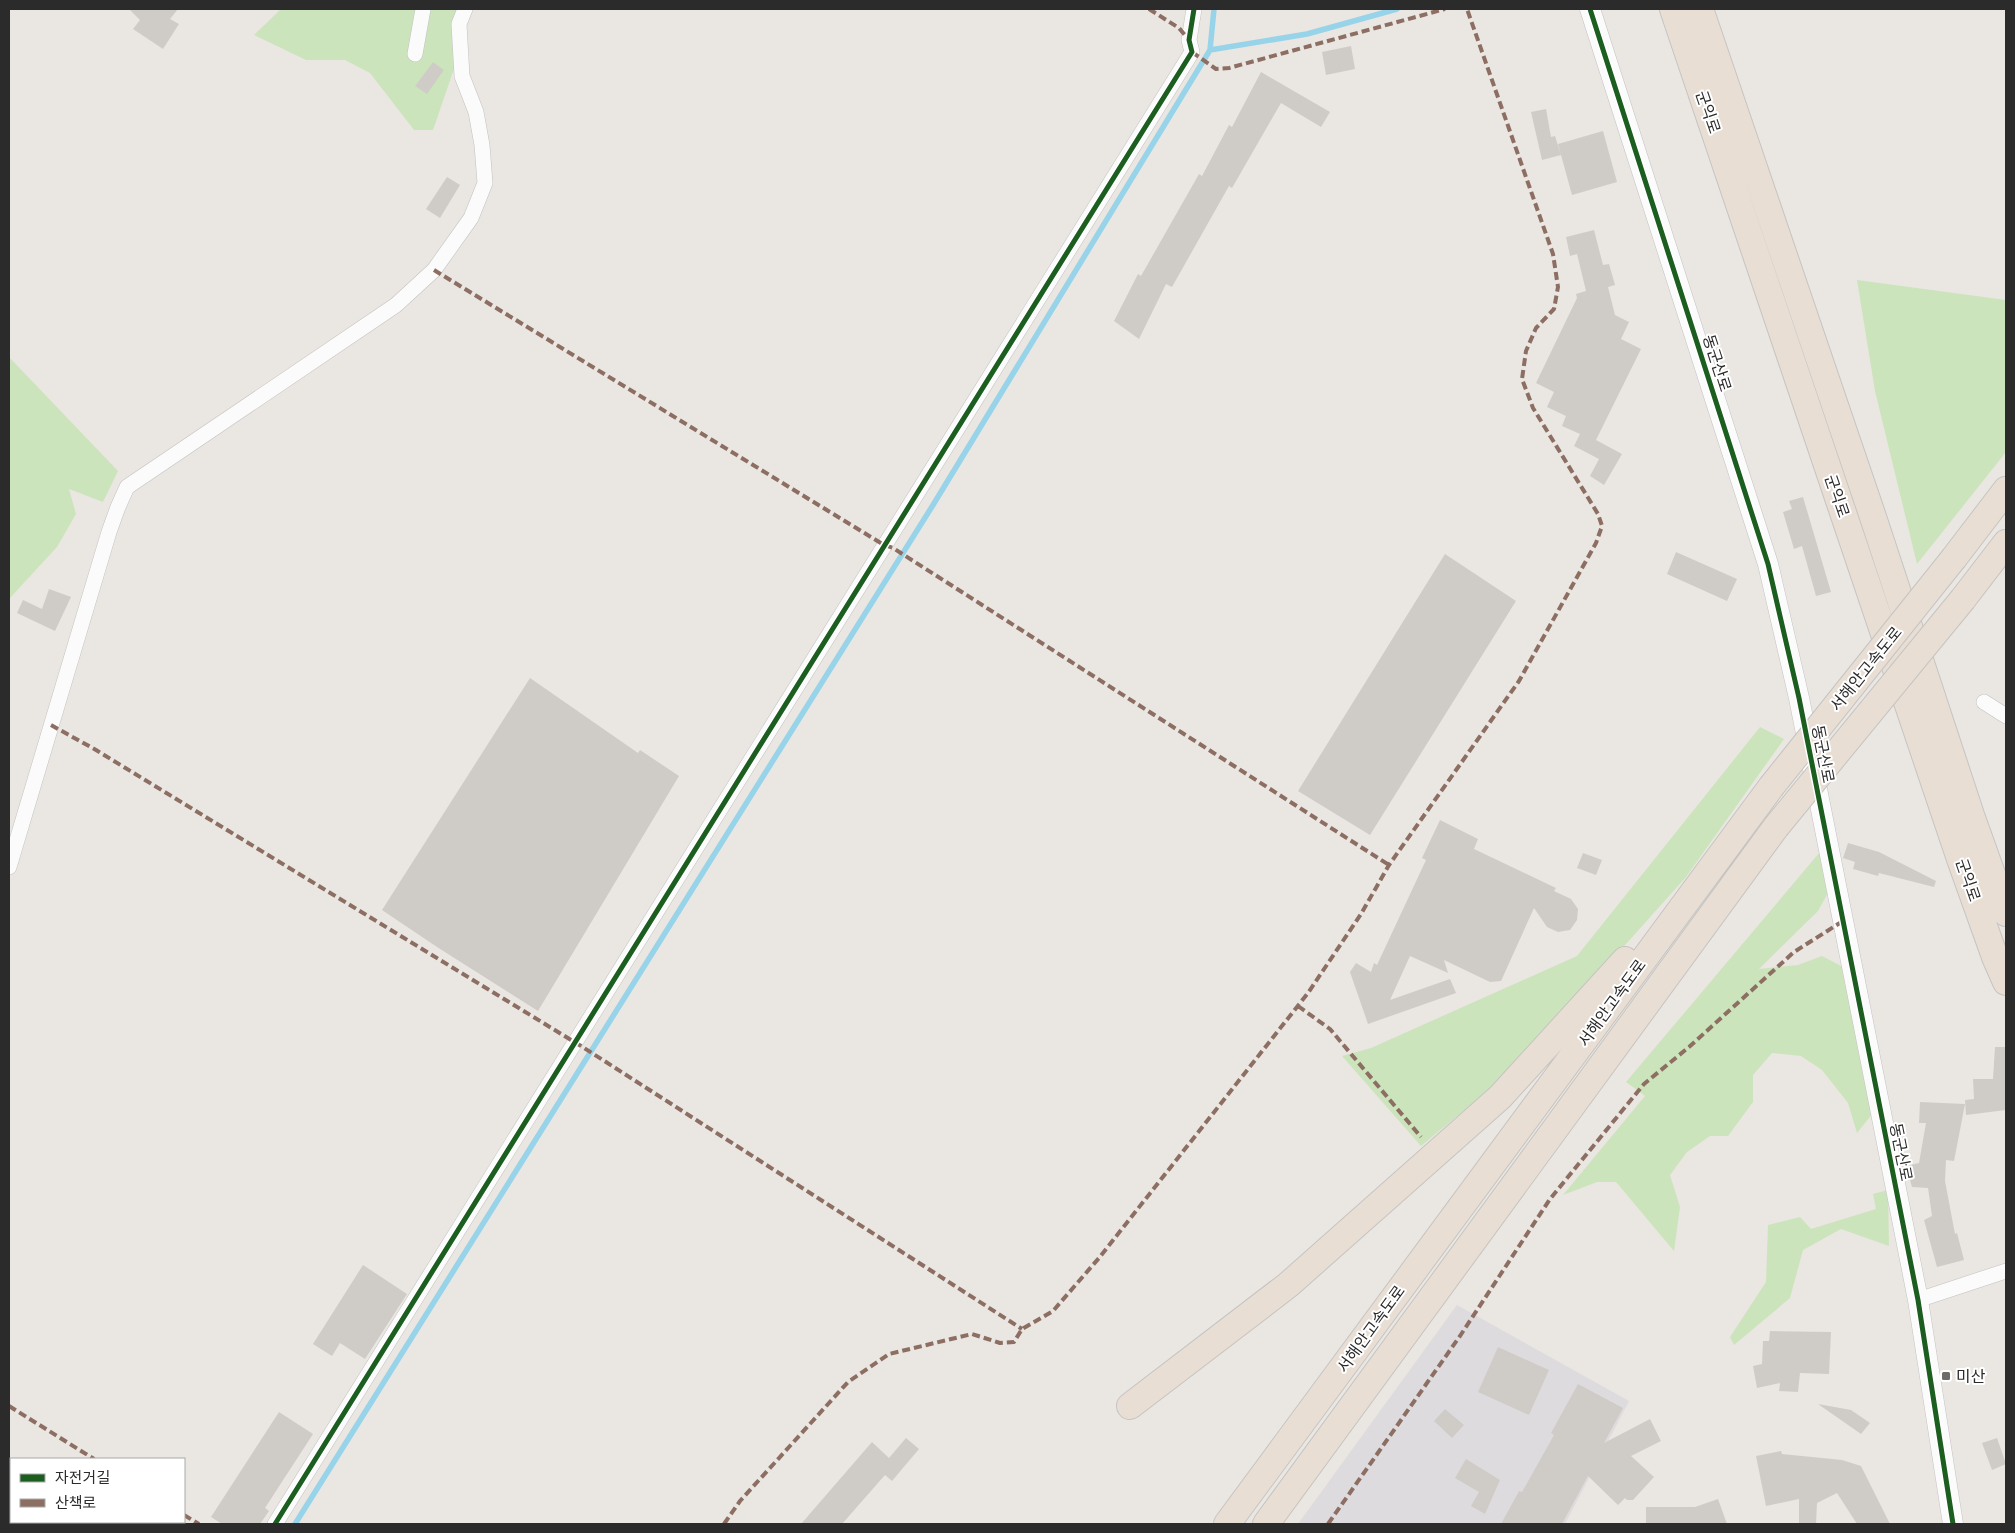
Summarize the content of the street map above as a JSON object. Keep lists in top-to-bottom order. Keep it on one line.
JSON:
{"streets":{"highway":["군익로","서해안고속도로"],"street":["동군산로"]},"places":{"transit":["미산"]},"legend":["자전거길","산책로"]}
